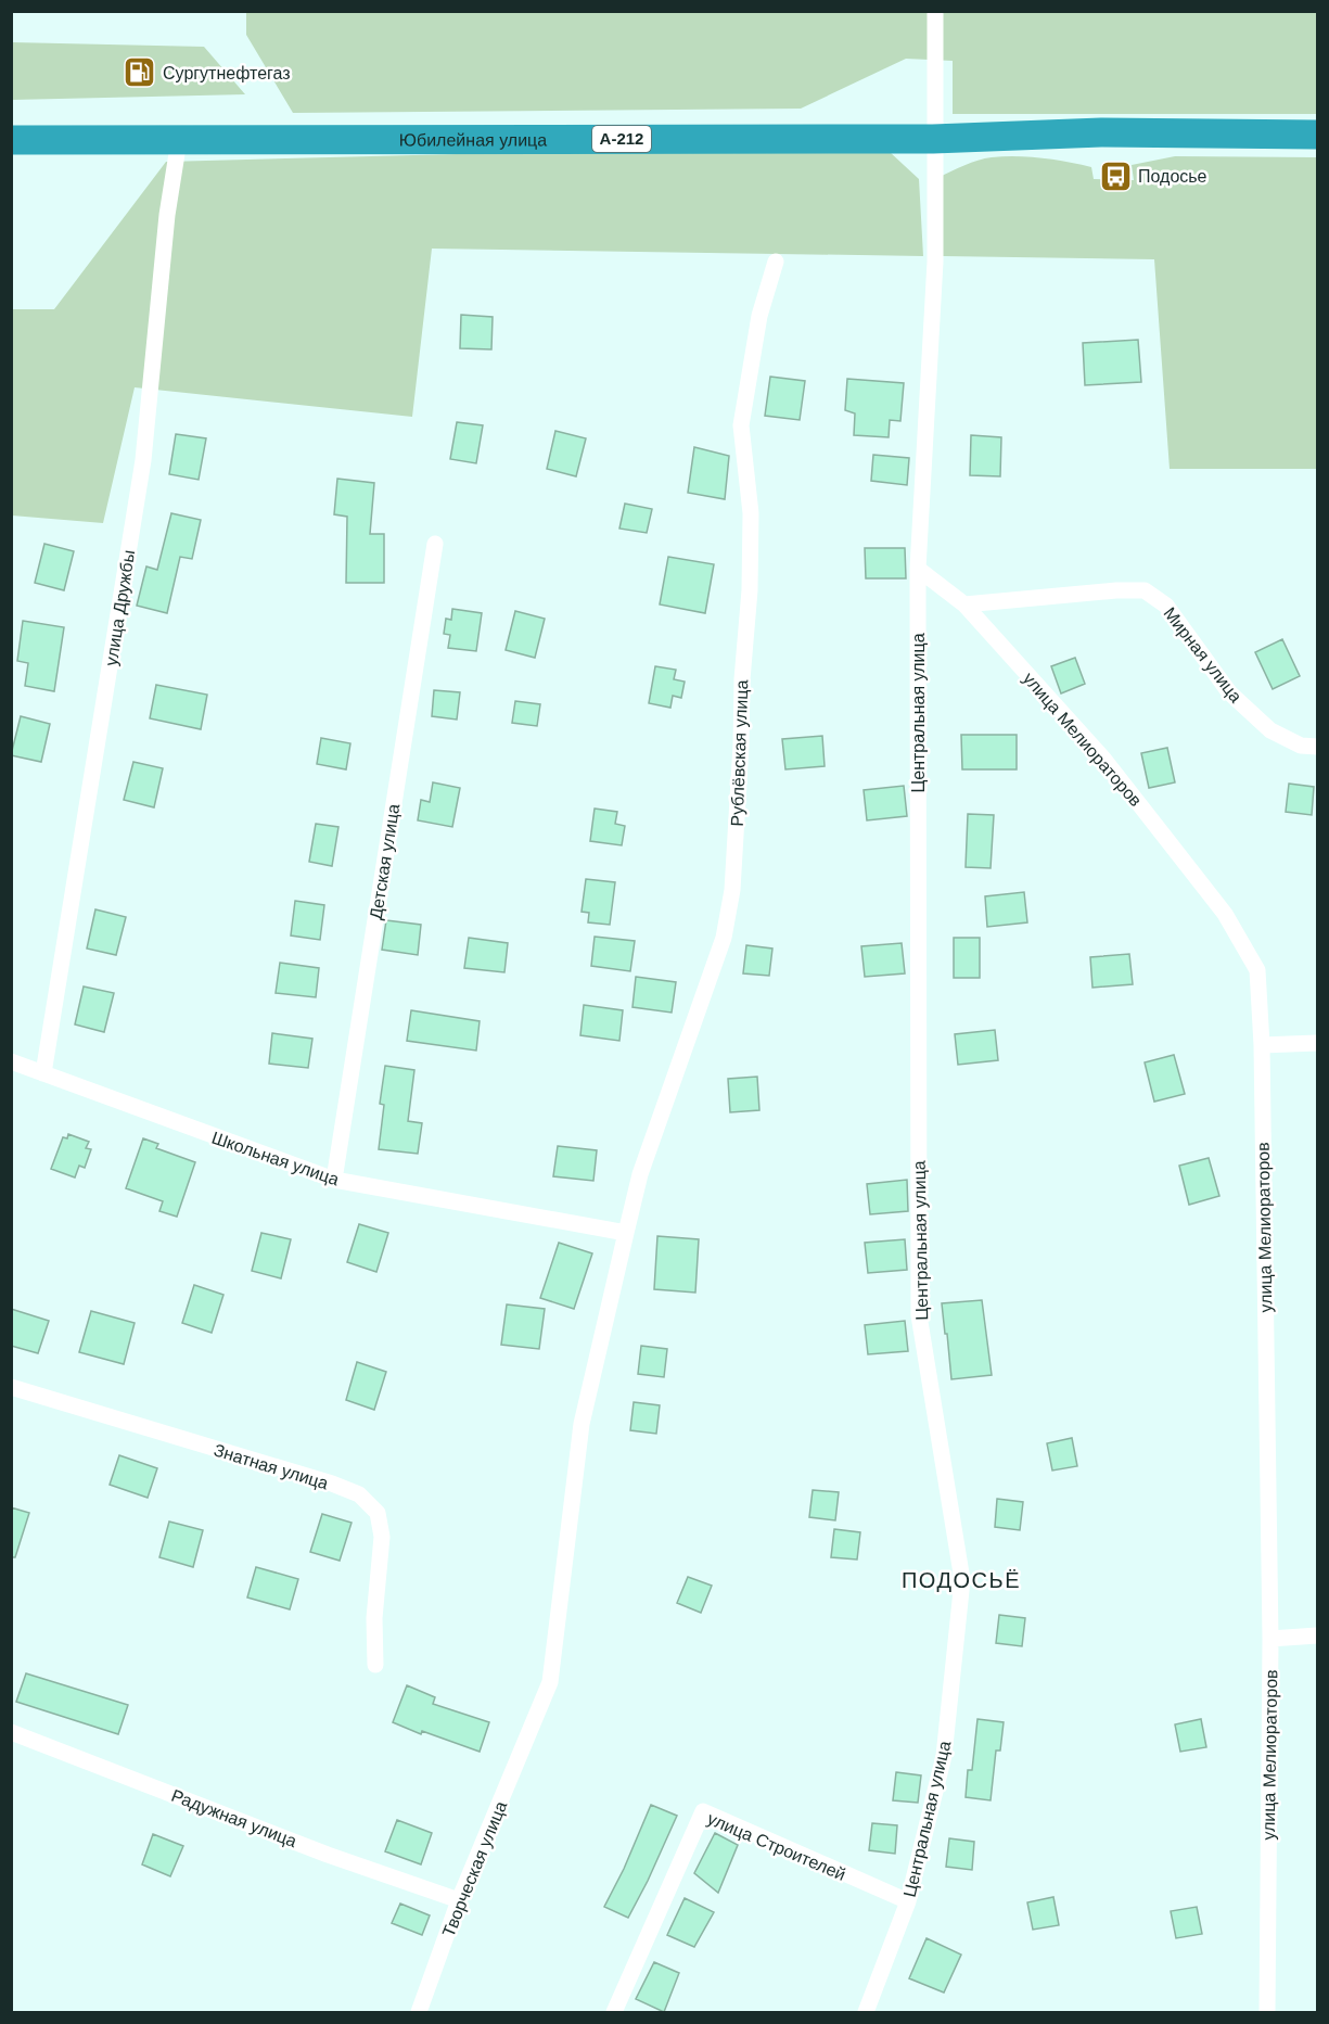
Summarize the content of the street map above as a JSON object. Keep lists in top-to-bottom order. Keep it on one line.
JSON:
{"streets":{"highway":["А-212","Юбилейная улица"],"street":["улица Дружбы","Мирная улица","Центральная улица","улица Мелиораторов","Рублёвская улица","Детская улица","Школьная улица","Знатная улица","Радужная улица","улица Строителей","Творческая улица"]},"crossings":[["А-212","Юбилейная улица"],["А-212","Центральная улица"],["Юбилейная улица","улица Дружбы"],["Юбилейная улица","Центральная улица"],["улица Дружбы","Школьная улица"],["Мирная улица","улица Мелиораторов"],["Центральная улица","улица Мелиораторов"],["Центральная улица","улица Строителей"],["Рублёвская улица","Школьная улица"],["Рублёвская улица","Творческая улица"],["Детская улица","Школьная улица"],["Радужная улица","Творческая улица"]],"districts":["ПОДОСЬЁ"],"places":{"fuel station":["Сургутнефтегаз"],"bus stop":["Подосье"]}}
